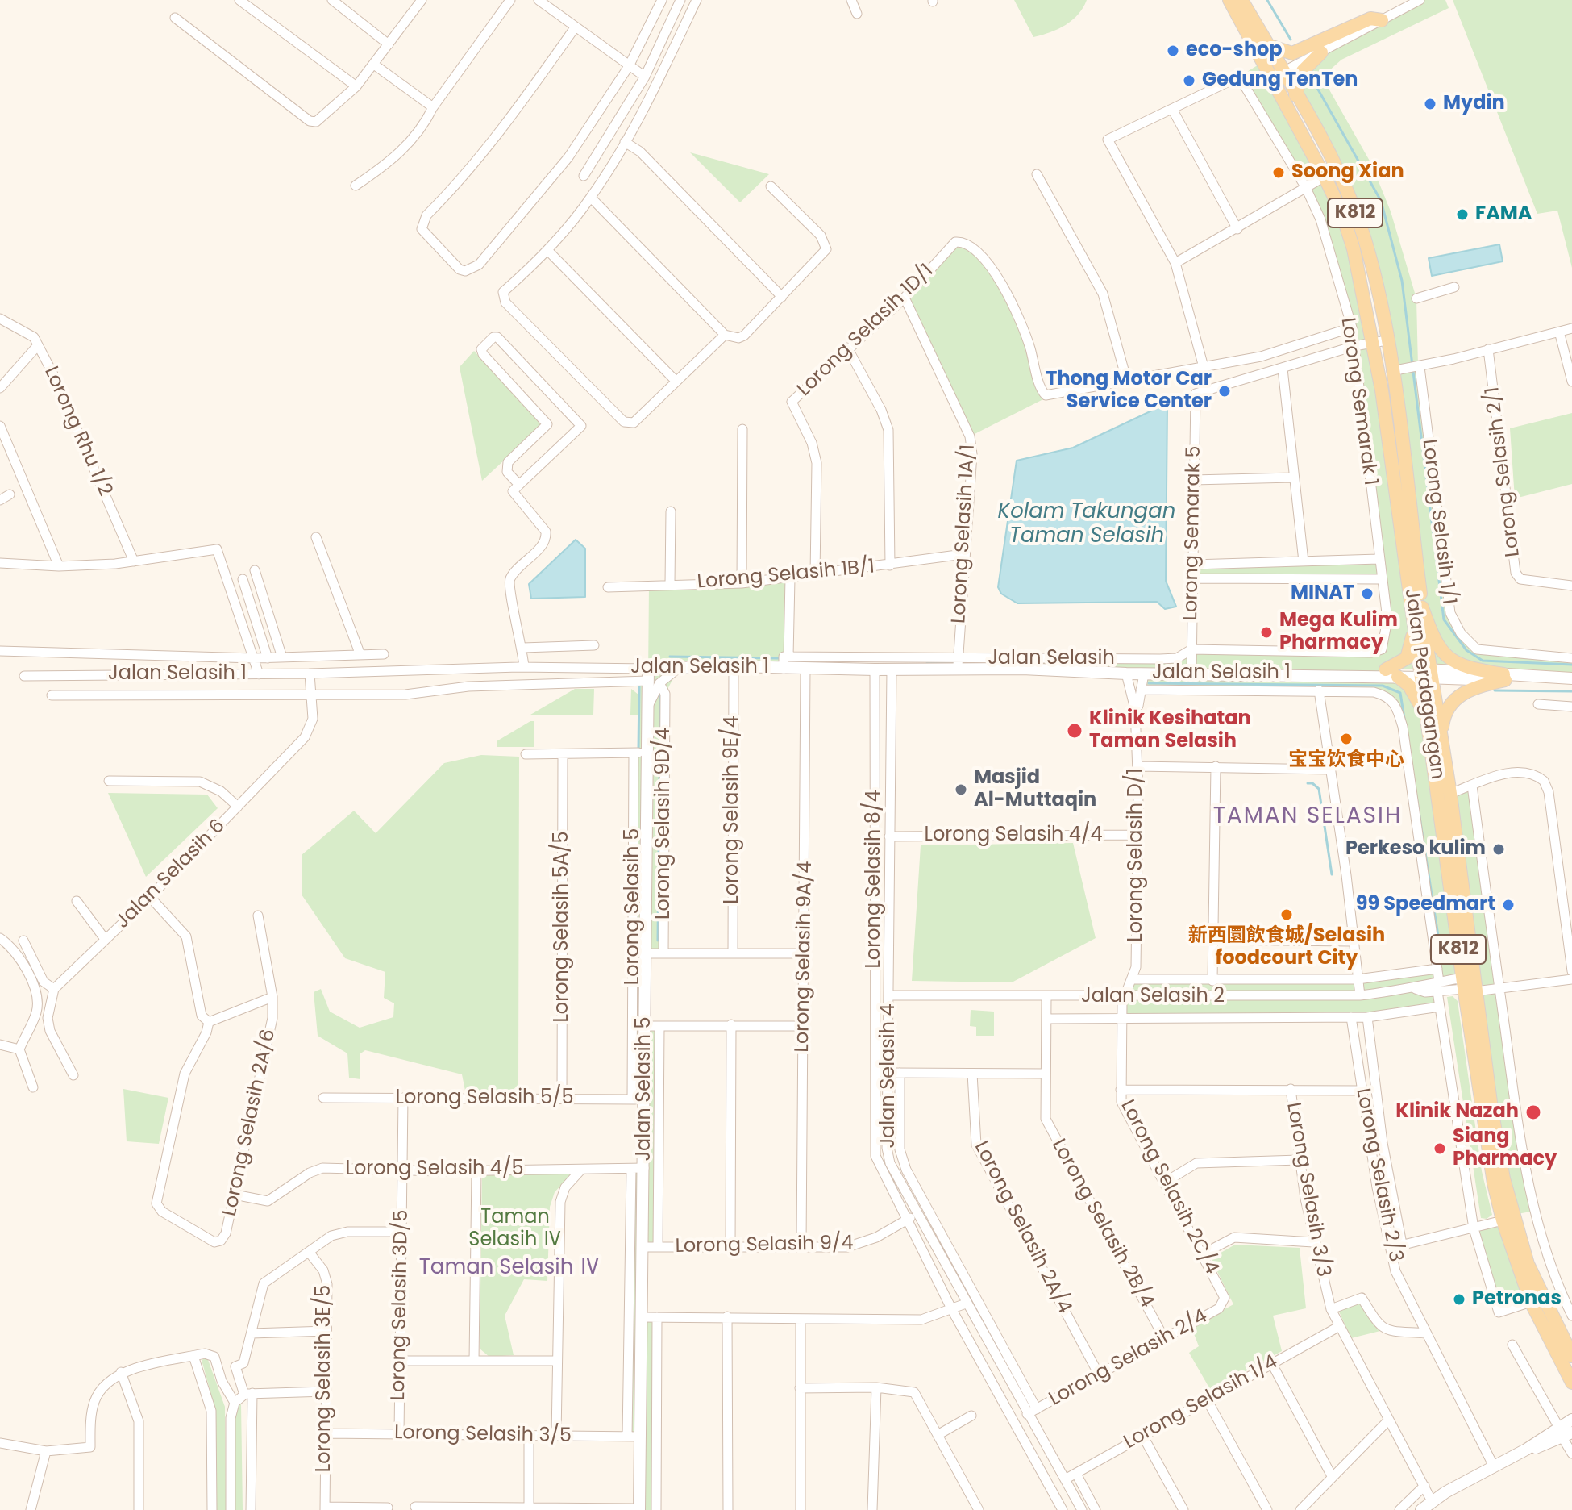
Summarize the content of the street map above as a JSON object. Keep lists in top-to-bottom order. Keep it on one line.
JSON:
{"streets":{"main road":["K812","Jalan Perdagangan"],"street":["Lorong Selasih 1D/1","Lorong Semarak 1","Lorong Rhu 1/2","Lorong Selasih 2/1","Lorong Selasih 1/1","Lorong Semarak 5","Lorong Selasih 1A/1","Lorong Selasih 1B/1","Jalan Selasih","Jalan Selasih 1","Lorong Selasih 9E/4","Lorong Selasih 9D/4","Lorong Selasih 4/4","Lorong Selasih D/1","Jalan Selasih 6","Lorong Selasih 8/4","Lorong Selasih 5","Lorong Selasih 5A/5","Lorong Selasih 9A/4","Jalan Selasih 2","Jalan Selasih 4","Jalan Selasih 5","Lorong Selasih 5/5","Lorong Selasih 2A/6","Lorong Selasih 4/5","Lorong Selasih 2/3","Lorong Selasih 2C/4","Lorong Selasih 3/3","Lorong Selasih 2B/4","Lorong Selasih 2A/4","Lorong Selasih 9/4","Lorong Selasih 3D/5","Lorong Selasih 2/4","Lorong Selasih 3E/5","Lorong Selasih 1/4","Lorong Selasih 3/5"]},"crossings":[["Lorong Selasih 1D/1","Lorong Selasih 1A/1"],["Lorong Selasih 1D/1","Lorong Selasih 1B/1"],["Lorong Semarak 1","Jalan Selasih"],["Lorong Semarak 5","Jalan Selasih"],["Lorong Semarak 5","Jalan Selasih 1"],["Lorong Selasih 1A/1","Lorong Selasih 1B/1"],["Lorong Selasih 1A/1","Jalan Selasih"],["Lorong Selasih 1A/1","Jalan Selasih 1"],["Jalan Selasih","Jalan Selasih 1"],["Jalan Selasih 1","Jalan Perdagangan"],["Jalan Selasih 1","Lorong Selasih 9E/4"],["Jalan Selasih 1","Lorong Selasih 9D/4"],["Jalan Selasih 1","Jalan Selasih 6"],["Jalan Selasih 1","Lorong Selasih 8/4"],["Jalan Selasih 1","Lorong Selasih 9A/4"],["Jalan Selasih 1","Jalan Selasih 4"],["Jalan Selasih 1","Jalan Selasih 5"],["Jalan Perdagangan","Jalan Selasih 2"],["Lorong Selasih 9D/4","Jalan Selasih 5"],["Lorong Selasih 4/4","Lorong Selasih D/1"],["Lorong Selasih 4/4","Jalan Selasih 4"],["Lorong Selasih D/1","Jalan Selasih 2"],["Lorong Selasih D/1","Lorong Selasih 2C/4"],["Lorong Selasih 8/4","Lorong Selasih 9/4"],["Lorong Selasih 5","Lorong Selasih 5/5"],["Lorong Selasih 5A/5","Lorong Selasih 5/5"],["Lorong Selasih 9A/4","Lorong Selasih 9/4"],["Jalan Selasih 2","Jalan Selasih 4"],["Jalan Selasih 2","Lorong Selasih 2C/4"],["Jalan Selasih 2","Lorong Selasih 2B/4"],["Jalan Selasih 4","Lorong Selasih 9/4"],["Jalan Selasih 4","Lorong Selasih 2/4"],["Jalan Selasih 4","Lorong Selasih 1/4"],["Jalan Selasih 5","Lorong Selasih 5/5"],["Jalan Selasih 5","Lorong Selasih 4/5"],["Jalan Selasih 5","Lorong Selasih 9/4"],["Jalan Selasih 5","Lorong Selasih 3/5"],["Lorong Selasih 5/5","Lorong Selasih 3D/5"],["Lorong Selasih 2A/6","Lorong Selasih 4/5"],["Lorong Selasih 4/5","Lorong Selasih 3D/5"],["Lorong Selasih 2C/4","Lorong Selasih 2/4"],["Lorong Selasih 3/3","Lorong Selasih 1/4"],["Lorong Selasih 2B/4","Lorong Selasih 2/4"],["Lorong Selasih 2A/4","Lorong Selasih 2/4"],["Lorong Selasih 3D/5","Lorong Selasih 3/5"],["Lorong Selasih 3E/5","Lorong Selasih 3/5"]],"districts":["TAMAN SELASIH","Taman Selasih Ⅳ"],"water":["Kolam Takungan Taman Selasih"],"parks":["Taman Selasih Ⅳ"],"places":["eco-shop","Gedung TenTen","Mydin","Soong Xian","FAMA","Thong Motor Car Service Center","MINAT","Mega Kulim Pharmacy","Klinik Kesihatan Taman Selasih","宝宝饮食中心","Masjid Al-Muttaqin","Perkeso kulim","99 Speedmart","新西圜飲食城/Selasih foodcourt City","Klinik Nazah","Siang Pharmacy","Petronas"]}
